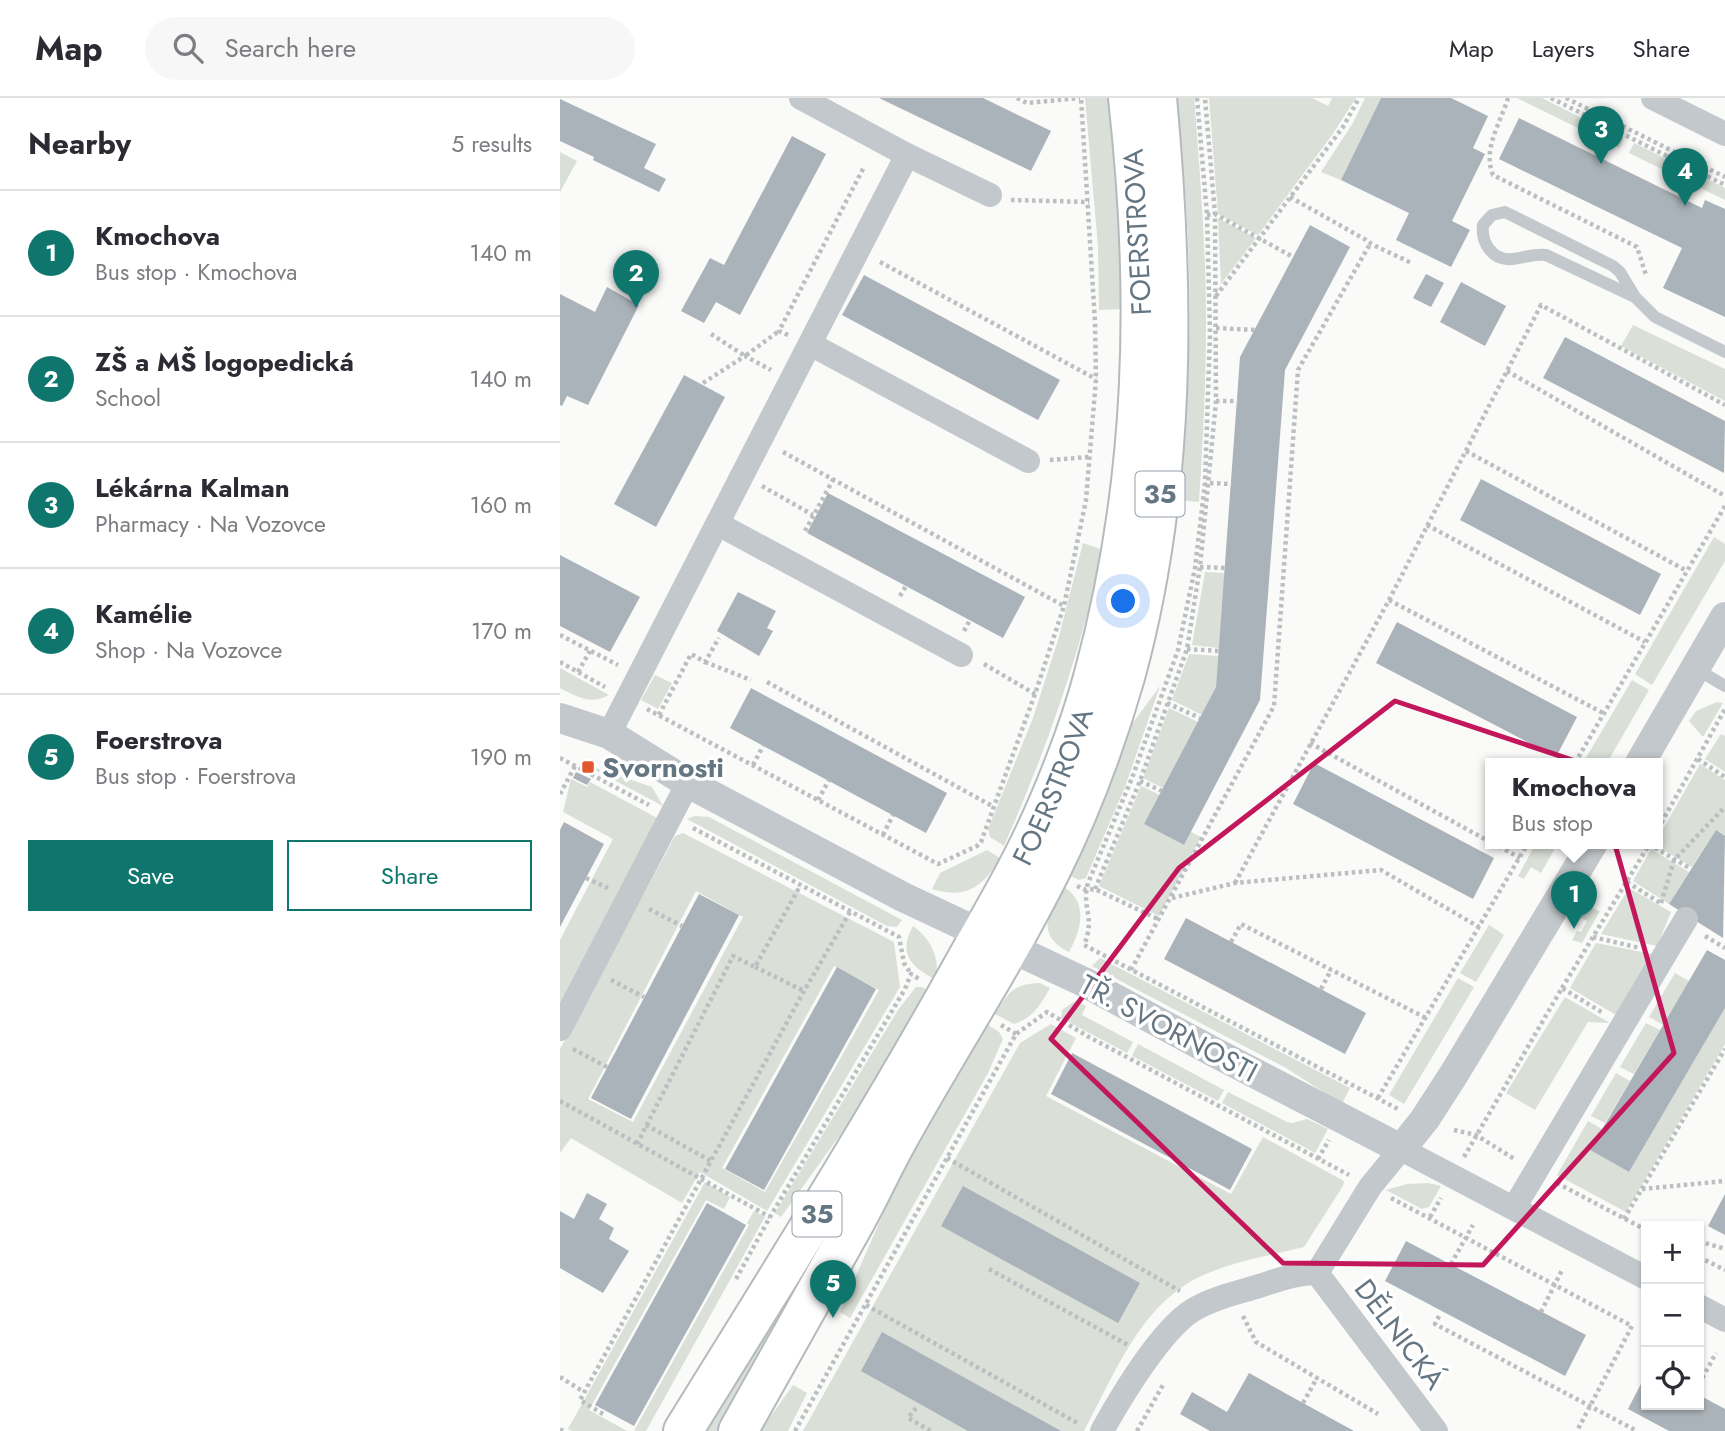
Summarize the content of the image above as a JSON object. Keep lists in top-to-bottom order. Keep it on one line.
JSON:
{"streets":{"main road":["FOERSTROVA","35"],"street":["TŘ. SVORNOSTI","DĚLNICKÁ"]},"crossings":[["FOERSTROVA","TŘ. SVORNOSTI"]],"places":{"transit":["Svornosti"]},"page":{"header":"Map","search":"Search here","nav":["Map","Layers","Share"],"heading":["Nearby","5 results"],"pins":["3","4","2","1","5"],"list":[{"mark":"1","name":"Kmochova","note":"Bus stop · Kmochova","value":"140 m"},{"mark":"2","name":"ZŠ a MŠ logopedická","note":"School","value":"140 m"},{"mark":"3","name":"Lékárna Kalman","note":"Pharmacy · Na Vozovce","value":"160 m"},{"mark":"4","name":"Kamélie","note":"Shop · Na Vozovce","value":"170 m"},{"mark":"5","name":"Foerstrova","note":"Bus stop · Foerstrova","value":"190 m"}],"popup":["Kmochova","Bus stop"],"buttons":["Save","Share"],"map_buttons":["+","−"]}}
